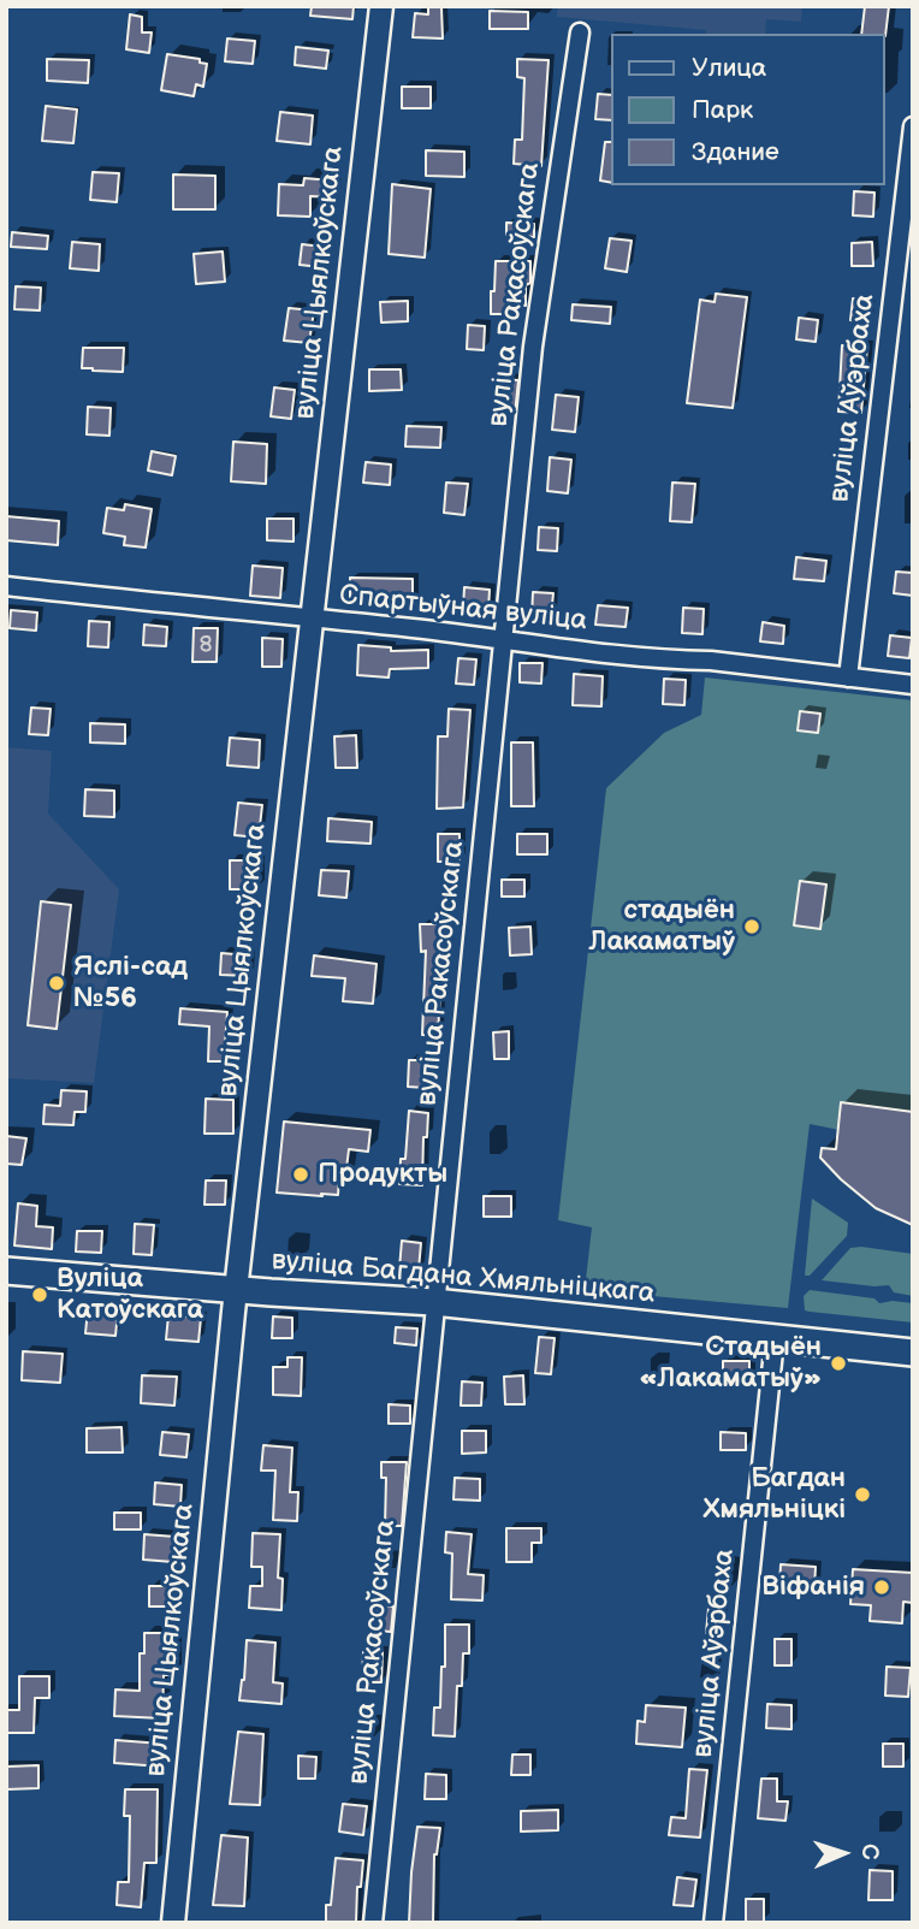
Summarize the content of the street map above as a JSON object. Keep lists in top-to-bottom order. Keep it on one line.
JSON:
{"streets":{"main road":["вуліца Багдана Хмяльніцкага"],"street":["вуліца Цыялкоўскага","вуліца Ракасоўскага","вуліца Аўэрбаха","Спартыўная вуліца"]},"crossings":[["вуліца Цыялкоўскага","Спартыўная вуліца"],["вуліца Цыялкоўскага","вуліца Багдана Хмяльніцкага"],["вуліца Ракасоўскага","Спартыўная вуліца"],["вуліца Ракасоўскага","вуліца Багдана Хмяльніцкага"],["вуліца Аўэрбаха","Спартыўная вуліца"],["вуліца Аўэрбаха","вуліца Багдана Хмяльніцкага"]],"places":["стадыён Лакаматыў","Яслі-сад №56","Продукты","Вуліца Катоўскага","Стадыён «Лакаматыў»","Багдан Хмяльніцкі","Віфанія"],"house_numbers":["8"],"legend":["Улица","Парк","Здание"],"north":"right"}
